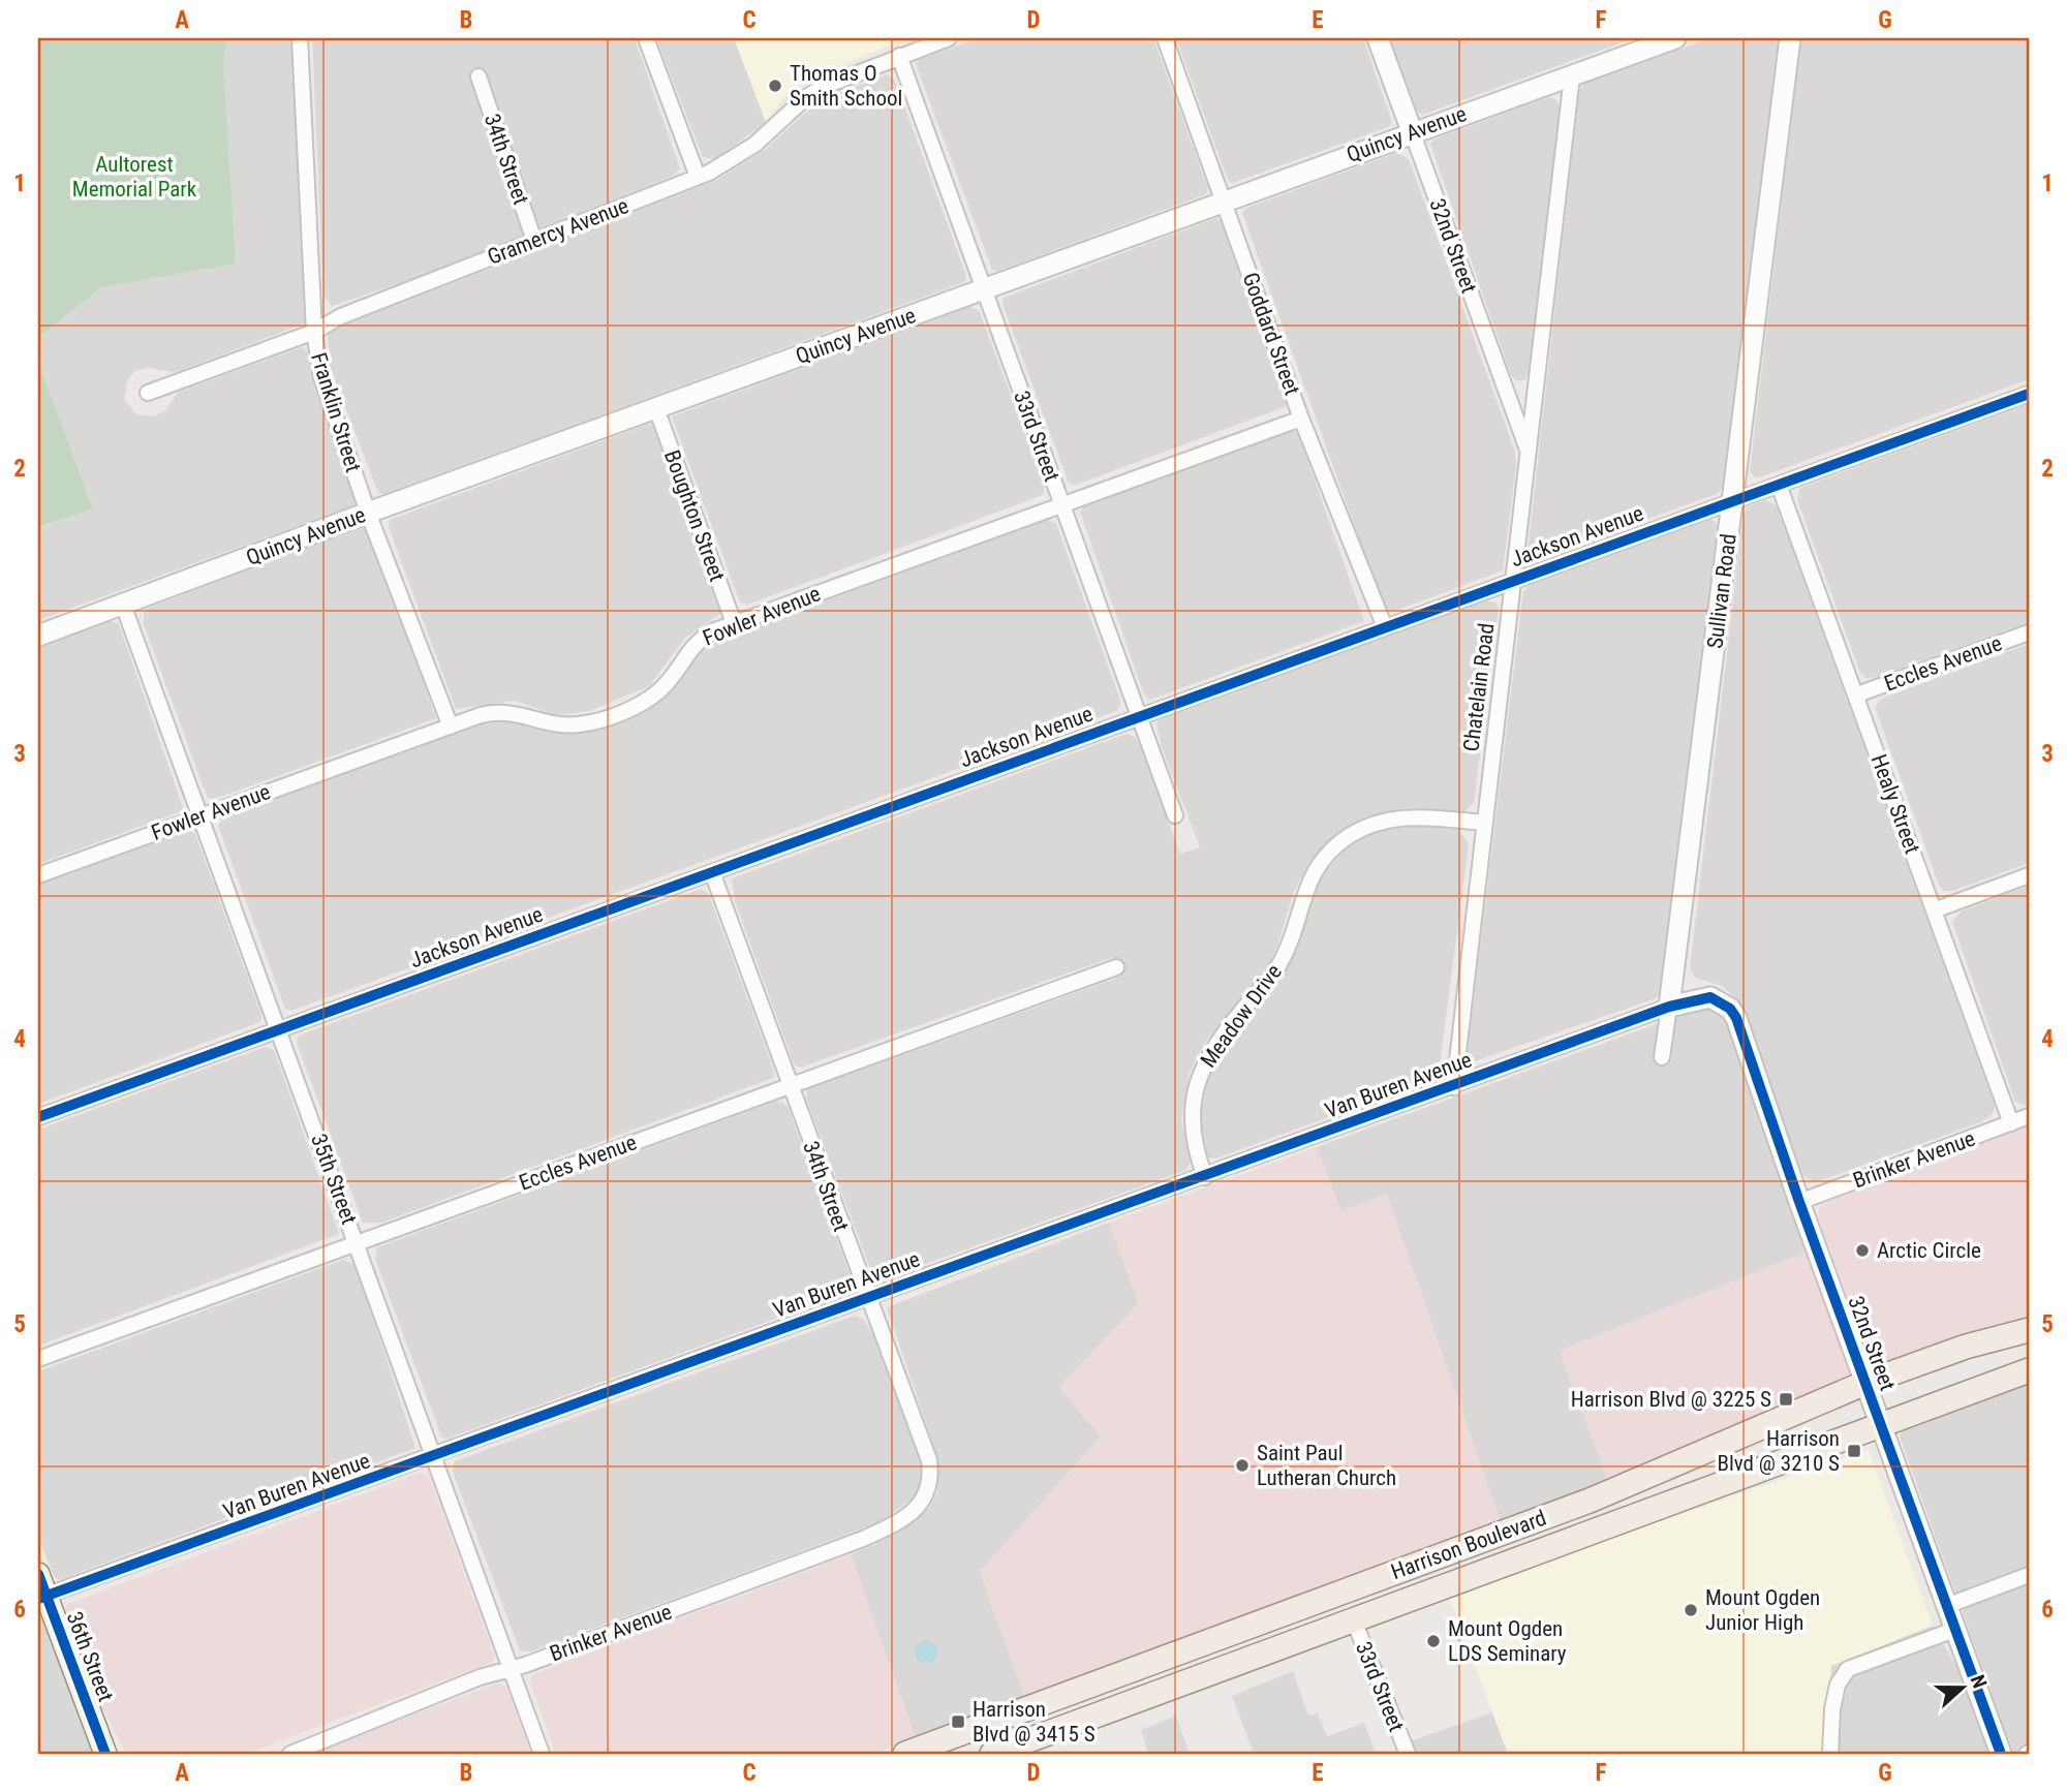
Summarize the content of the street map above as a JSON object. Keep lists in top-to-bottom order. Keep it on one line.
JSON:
{"streets":{"main road":["Harrison Boulevard","36th Street"],"street":["Quincy Avenue","34th Street","Gramercy Avenue","32nd Street","Goddard Street","Franklin Street","33rd Street","Boughton Street","Jackson Avenue","Sullivan Road","Fowler Avenue","Eccles Avenue","Chatelain Road","Healy Street","Meadow Drive","Van Buren Avenue","Brinker Avenue","35th Street"]},"crossings":[["Quincy Avenue","32nd Street"],["Quincy Avenue","Goddard Street"],["Quincy Avenue","Franklin Street"],["Quincy Avenue","33rd Street"],["Quincy Avenue","Boughton Street"],["Quincy Avenue","Chatelain Road"],["Quincy Avenue","35th Street"],["34th Street","Gramercy Avenue"],["34th Street","Jackson Avenue"],["34th Street","Eccles Avenue"],["34th Street","Van Buren Avenue"],["34th Street","Brinker Avenue"],["Gramercy Avenue","Franklin Street"],["Gramercy Avenue","33rd Street"],["32nd Street","Sullivan Road"],["32nd Street","Chatelain Road"],["32nd Street","Van Buren Avenue"],["32nd Street","Brinker Avenue"],["32nd Street","Harrison Boulevard"],["Goddard Street","Jackson Avenue"],["Goddard Street","Fowler Avenue"],["Franklin Street","Fowler Avenue"],["33rd Street","Jackson Avenue"],["33rd Street","Fowler Avenue"],["33rd Street","Harrison Boulevard"],["Boughton Street","Fowler Avenue"],["Jackson Avenue","Sullivan Road"],["Jackson Avenue","Chatelain Road"],["Jackson Avenue","Healy Street"],["Jackson Avenue","35th Street"],["Sullivan Road","Van Buren Avenue"],["Fowler Avenue","35th Street"],["Eccles Avenue","Healy Street"],["Eccles Avenue","35th Street"],["Chatelain Road","Meadow Drive"],["Chatelain Road","Van Buren Avenue"],["Healy Street","Brinker Avenue"],["Meadow Drive","Van Buren Avenue"],["Van Buren Avenue","35th Street"],["Van Buren Avenue","36th Street"],["Brinker Avenue","35th Street"]],"parks":["Aultorest Memorial Park"],"places":{"other":["Thomas O Smith School","Arctic Circle","Saint Paul Lutheran Church","Mount Ogden Junior High","Mount Ogden LDS Seminary"],"transit":["Harrison Blvd @ 3225 S","Harrison Blvd @ 3210 S","Harrison Blvd @ 3415 S"]},"north":"right","grid":{"columns":["A","B","C","D","E","F","G"],"rows":["1","2","3","4","5","6"]}}
